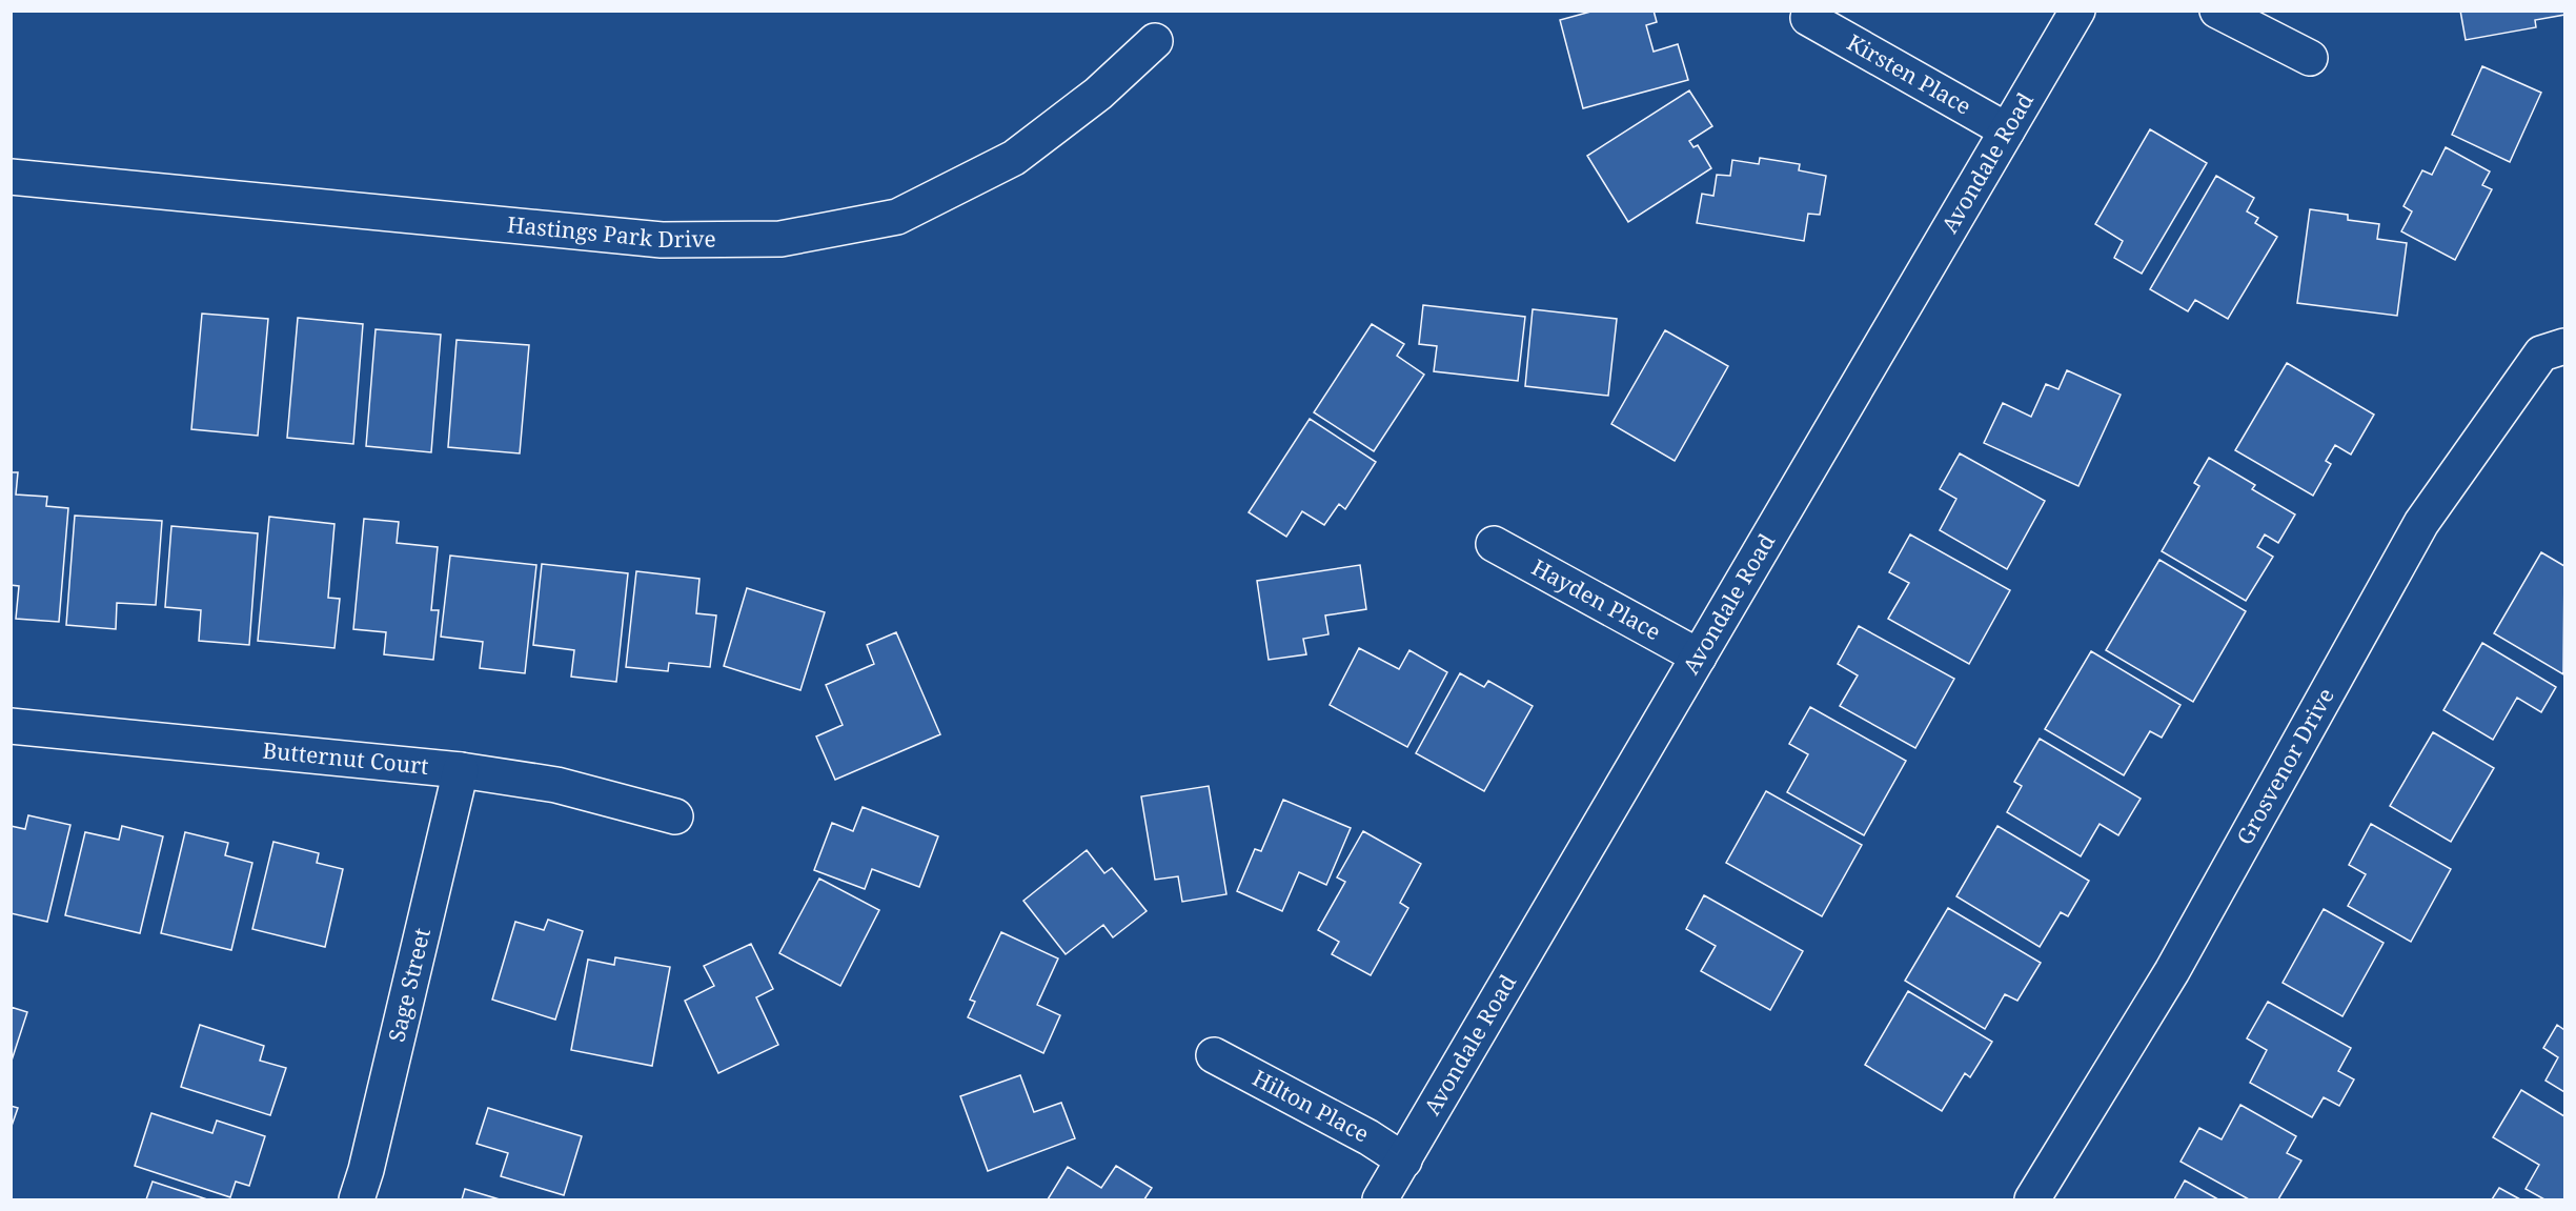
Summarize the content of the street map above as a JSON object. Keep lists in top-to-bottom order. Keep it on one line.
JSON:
{"streets":{"street":["Kirsten Place","Avondale Road","Hastings Park Drive","Hayden Place","Butternut Court","Grosvenor Drive","Sage Street","Hilton Place"]},"crossings":[["Kirsten Place","Avondale Road"],["Avondale Road","Hayden Place"],["Avondale Road","Hilton Place"],["Butternut Court","Sage Street"]]}
